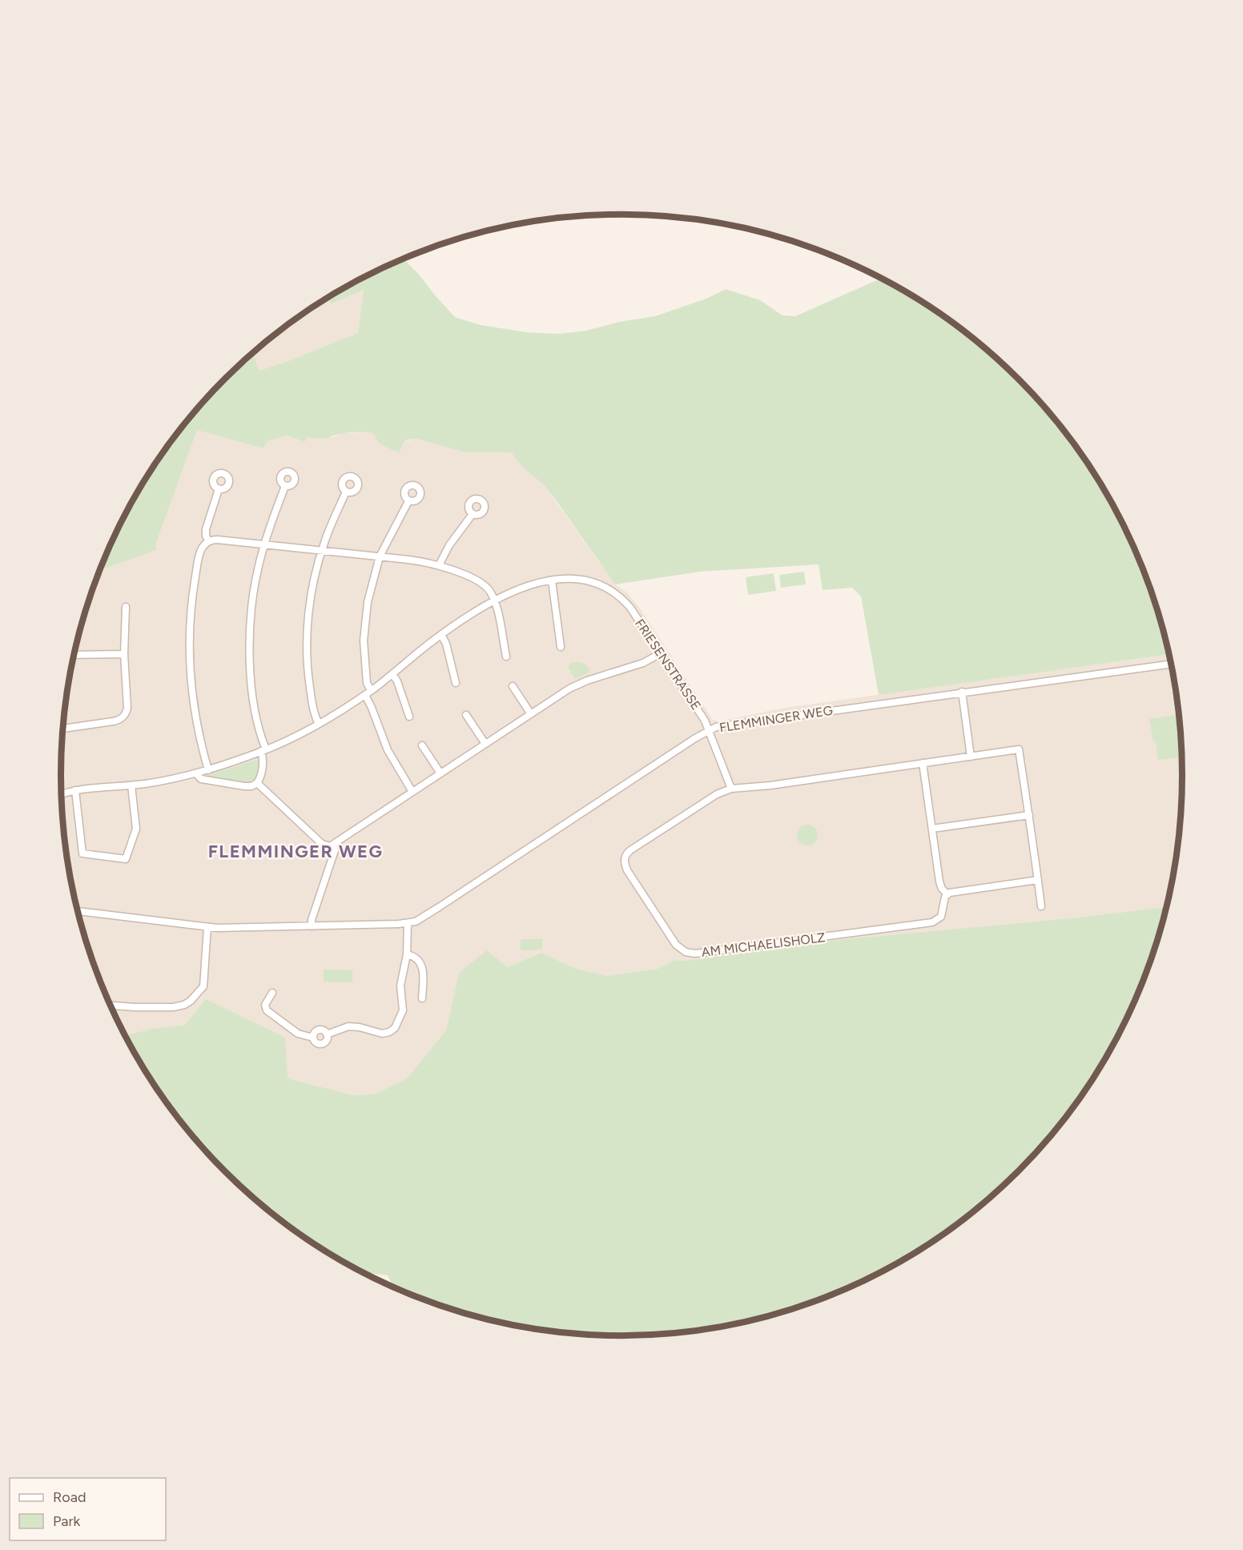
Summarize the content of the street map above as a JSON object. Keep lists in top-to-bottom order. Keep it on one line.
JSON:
{"streets":{"street":["FRIESENSTRASSE","FLEMMINGER WEG","AM MICHAELISHOLZ"]},"crossings":[["FRIESENSTRASSE","FLEMMINGER WEG"]],"districts":["FLEMMINGER WEG"],"legend":["Road","Park"]}
